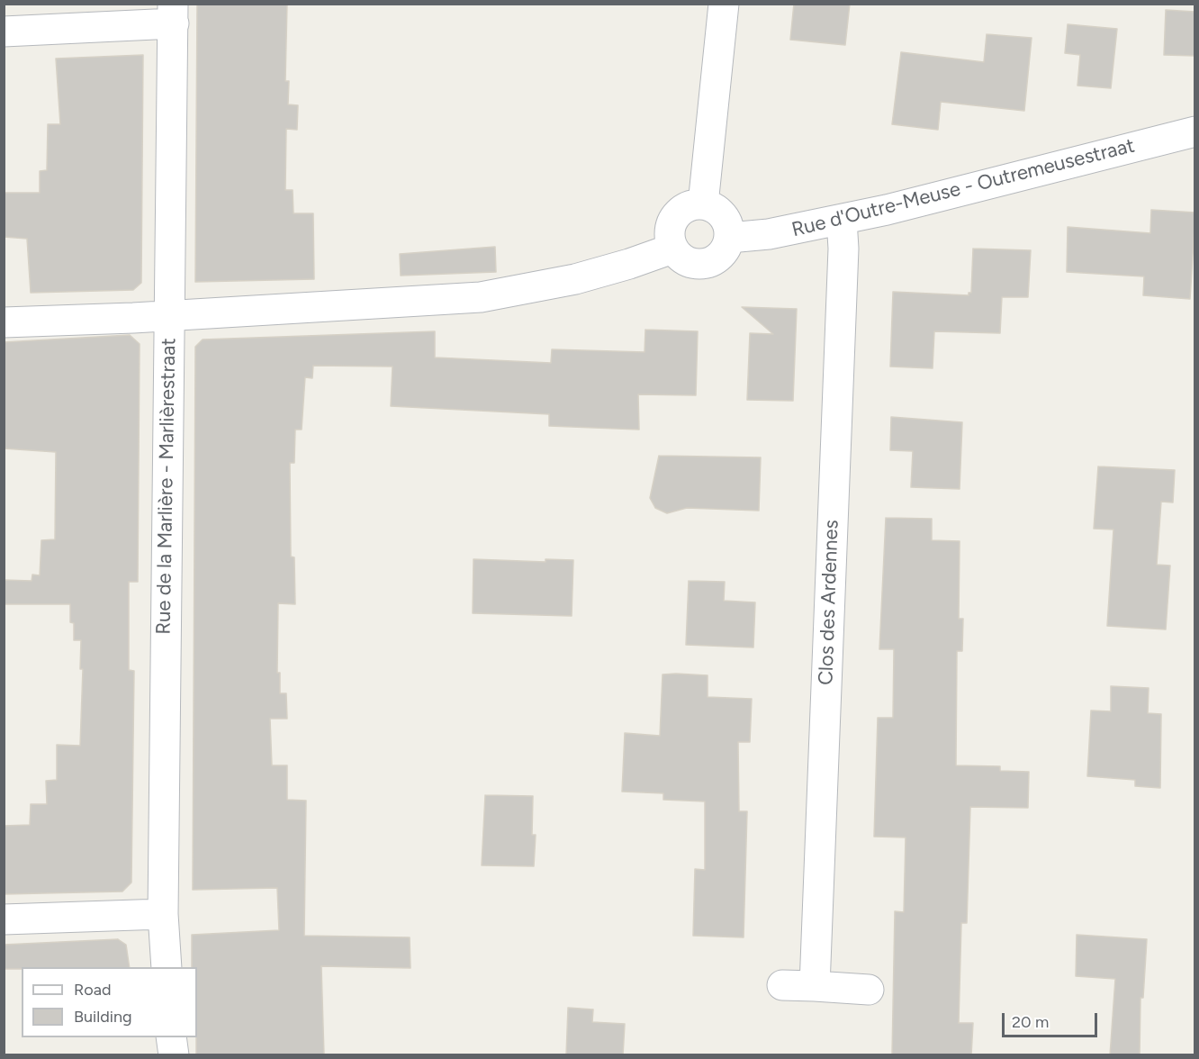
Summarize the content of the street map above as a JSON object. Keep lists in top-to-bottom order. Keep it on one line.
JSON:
{"streets":{"street":["Rue d'Outre-Meuse - Outremeusestraat","Rue de la Marlière - Marlièrestraat","Clos des Ardennes"]},"crossings":[["Rue d'Outre-Meuse - Outremeusestraat","Clos des Ardennes"]],"legend":["Road","Building"],"scale_bar":"20 m"}
